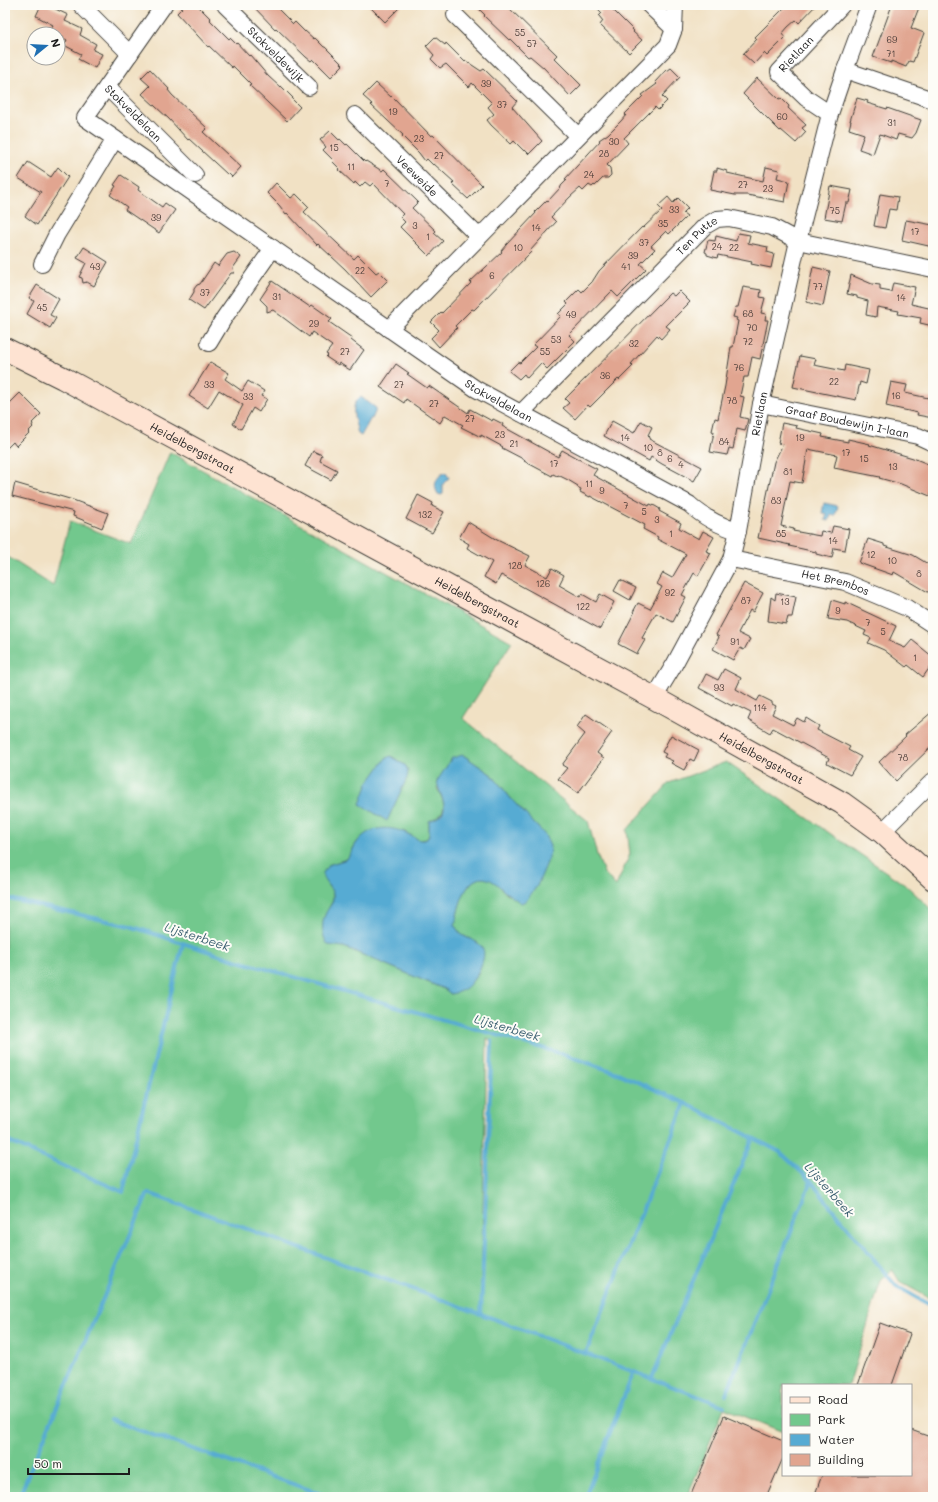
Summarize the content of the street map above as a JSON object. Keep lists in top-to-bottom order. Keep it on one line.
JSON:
{"streets":{"main road":["Heidelbergstraat"],"street":["Rietlaan","Stokveldewijk","Stokveldelaan","Veeweide","Ten Putte","Graaf Boudewijn I-laan","Het Brembos"]},"crossings":[["Rietlaan","Stokveldelaan"],["Rietlaan","Ten Putte"],["Rietlaan","Graaf Boudewijn I-laan"],["Rietlaan","Heidelbergstraat"],["Rietlaan","Het Brembos"],["Stokveldelaan","Ten Putte"]],"water":["Lijsterbeek"],"house_numbers":["55","69","57","71","39","37","19","60","31","23","30","15","28","27","11","24","7","27","23","33","75","39","35","3","14","17","1","37","24","10","22","39","43","41","22","6","77","37","31","14","45","68","49","29","70","53","72","32","27","55","76","36","22","33","27","16","33","78","27","27","23","14","19","84","21","10","8","17","6","15","17","4","13","81","11","9","83","7","5","132","3","1","85","14","12","10","128","8","126","92","87","13","122","9","7","5","91","1","93","114","78"],"legend":["Road","Park","Water","Building"],"scale_bar":"50 m","north":"right"}
